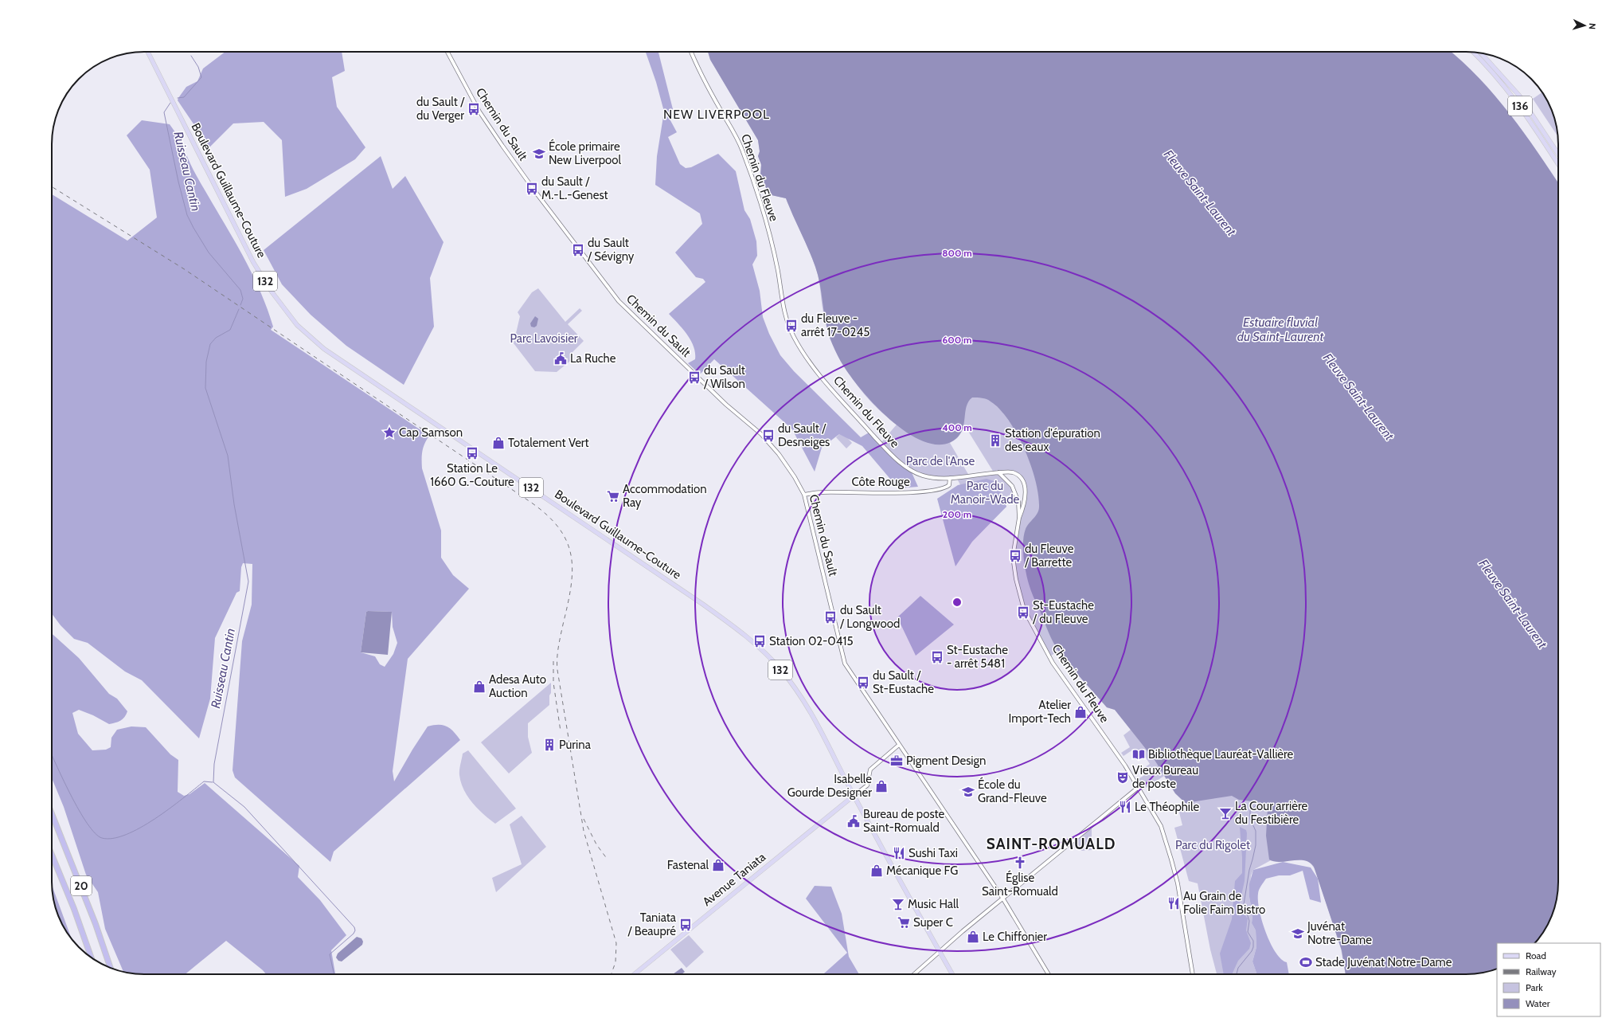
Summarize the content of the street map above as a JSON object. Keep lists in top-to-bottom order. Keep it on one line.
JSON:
{"streets":{"highway":["20"],"main road":["136","Boulevard Guillaume-Couture","132","Avenue Taniata"],"street":["Chemin du Sault","Chemin du Fleuve","Côte Rouge"]},"crossings":[["Chemin du Sault","Côte Rouge"],["Chemin du Fleuve","Côte Rouge"],["Boulevard Guillaume-Couture","Avenue Taniata"]],"districts":["NEW LIVERPOOL","SAINT-ROMUALD"],"water":["Ruisseau Cantin","Fleuve Saint-Laurent","Estuaire fluvial du Saint-Laurent"],"parks":["Parc Lavoisier","Parc de l'Anse","Parc du Manoir-Wade","Parc du Rigolet"],"places":{"bus stop":["du Sault / du Verger","du Sault / M.-L.-Genest","du Sault / Sévigny","du Fleuve - arrêt 17-0245","du Sault / Wilson","du Sault / Desneiges","Station Le 1660 G.-Couture","du Fleuve / Barrette","St-Eustache / du Fleuve","du Sault / Longwood","Station 02-0415","St-Eustache - arrêt 5481","du Sault / St-Eustache","Taniata / Beaupré"],"school or university":["École primaire New Liverpool","École du Grand-Fleuve","Juvénat Notre-Dame"],"public building":["La Ruche","Bureau de poste Saint-Romuald"],"place":["Cap Samson"],"building":["Station d'épuration des eaux","Purina"],"shop":["Totalement Vert","Adesa Auto Auction","Atelier Import-Tech","Isabelle Gourde Designer","Fastenal","Mécanique FG","Le Chiffonier"],"supermarket":["Accommodation Ray","Super C"],"library":["Bibliothèque Lauréat-Vallière"],"office":["Pigment Design"],"theatre":["Vieux Bureau de poste"],"restaurant":["Le Théophile","Sushi Taxi","Au Grain de Folie Faim Bistro"],"bar":["La Cour arrière du Festibière","Music Hall"],"church":["Église Saint-Romuald"],"sports":["Stade Juvénat Notre-Dame"]},"legend":["Road","Railway","Park","Water"],"north":"right","rings":["800 m","600 m","400 m","200 m"]}
